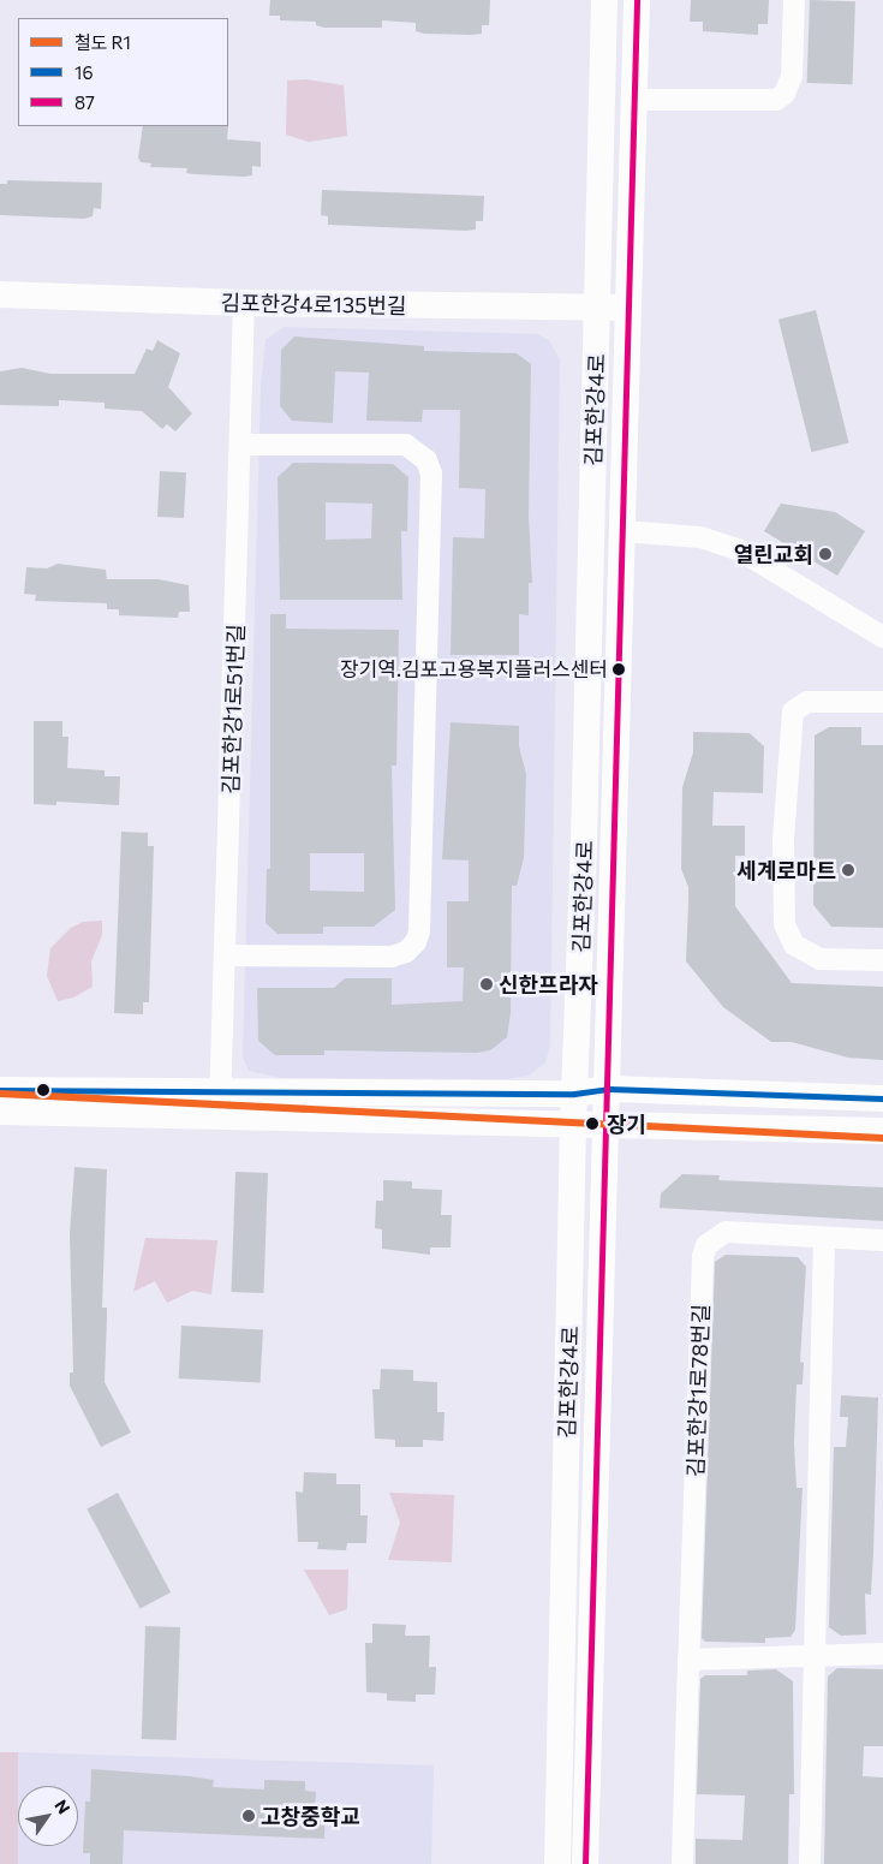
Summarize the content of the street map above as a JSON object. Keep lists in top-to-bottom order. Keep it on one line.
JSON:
{"streets":{"street":["김포한강4로135번길","김포한강4로","김포한강1로51번길","김포한강1로78번길"]},"crossings":[["김포한강4로135번길","김포한강4로"],["김포한강4로135번길","김포한강1로51번길"]],"places":["열린교회","장기역.김포고용복지플러스센터","세계로마트","신한프라자","장기","고창중학교"],"lines":["transit line 87","transit line 16","rail line R1"],"legend":["철도 R1","16","87"],"north":"top right"}
